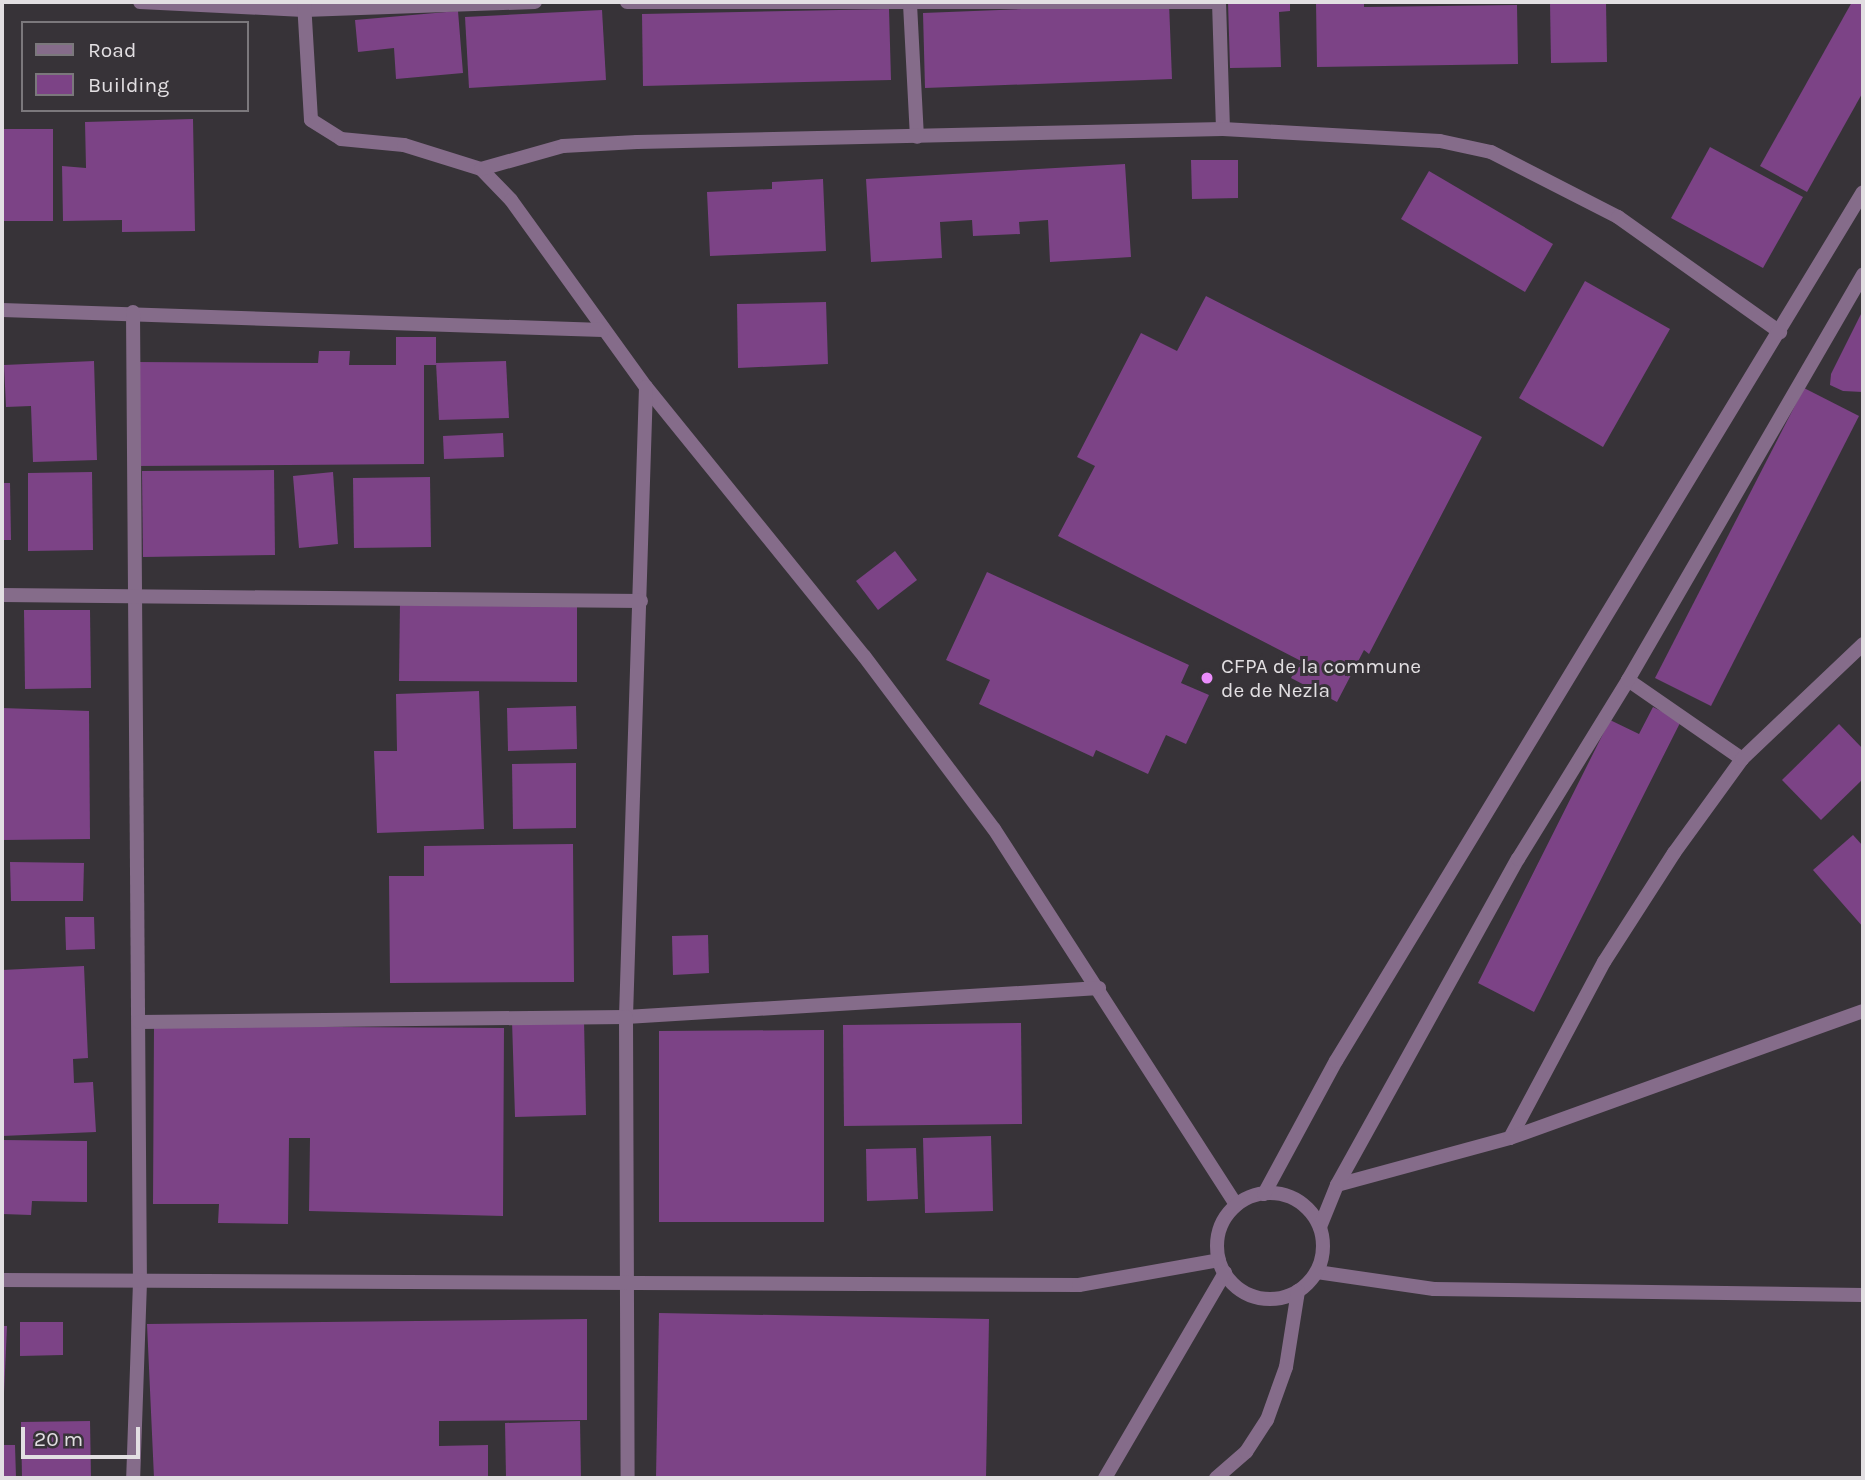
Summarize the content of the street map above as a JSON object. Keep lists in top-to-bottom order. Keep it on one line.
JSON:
{"places":["CFPA de la commune de de Nezla"],"legend":["Road","Building"],"scale_bar":"20 m"}
